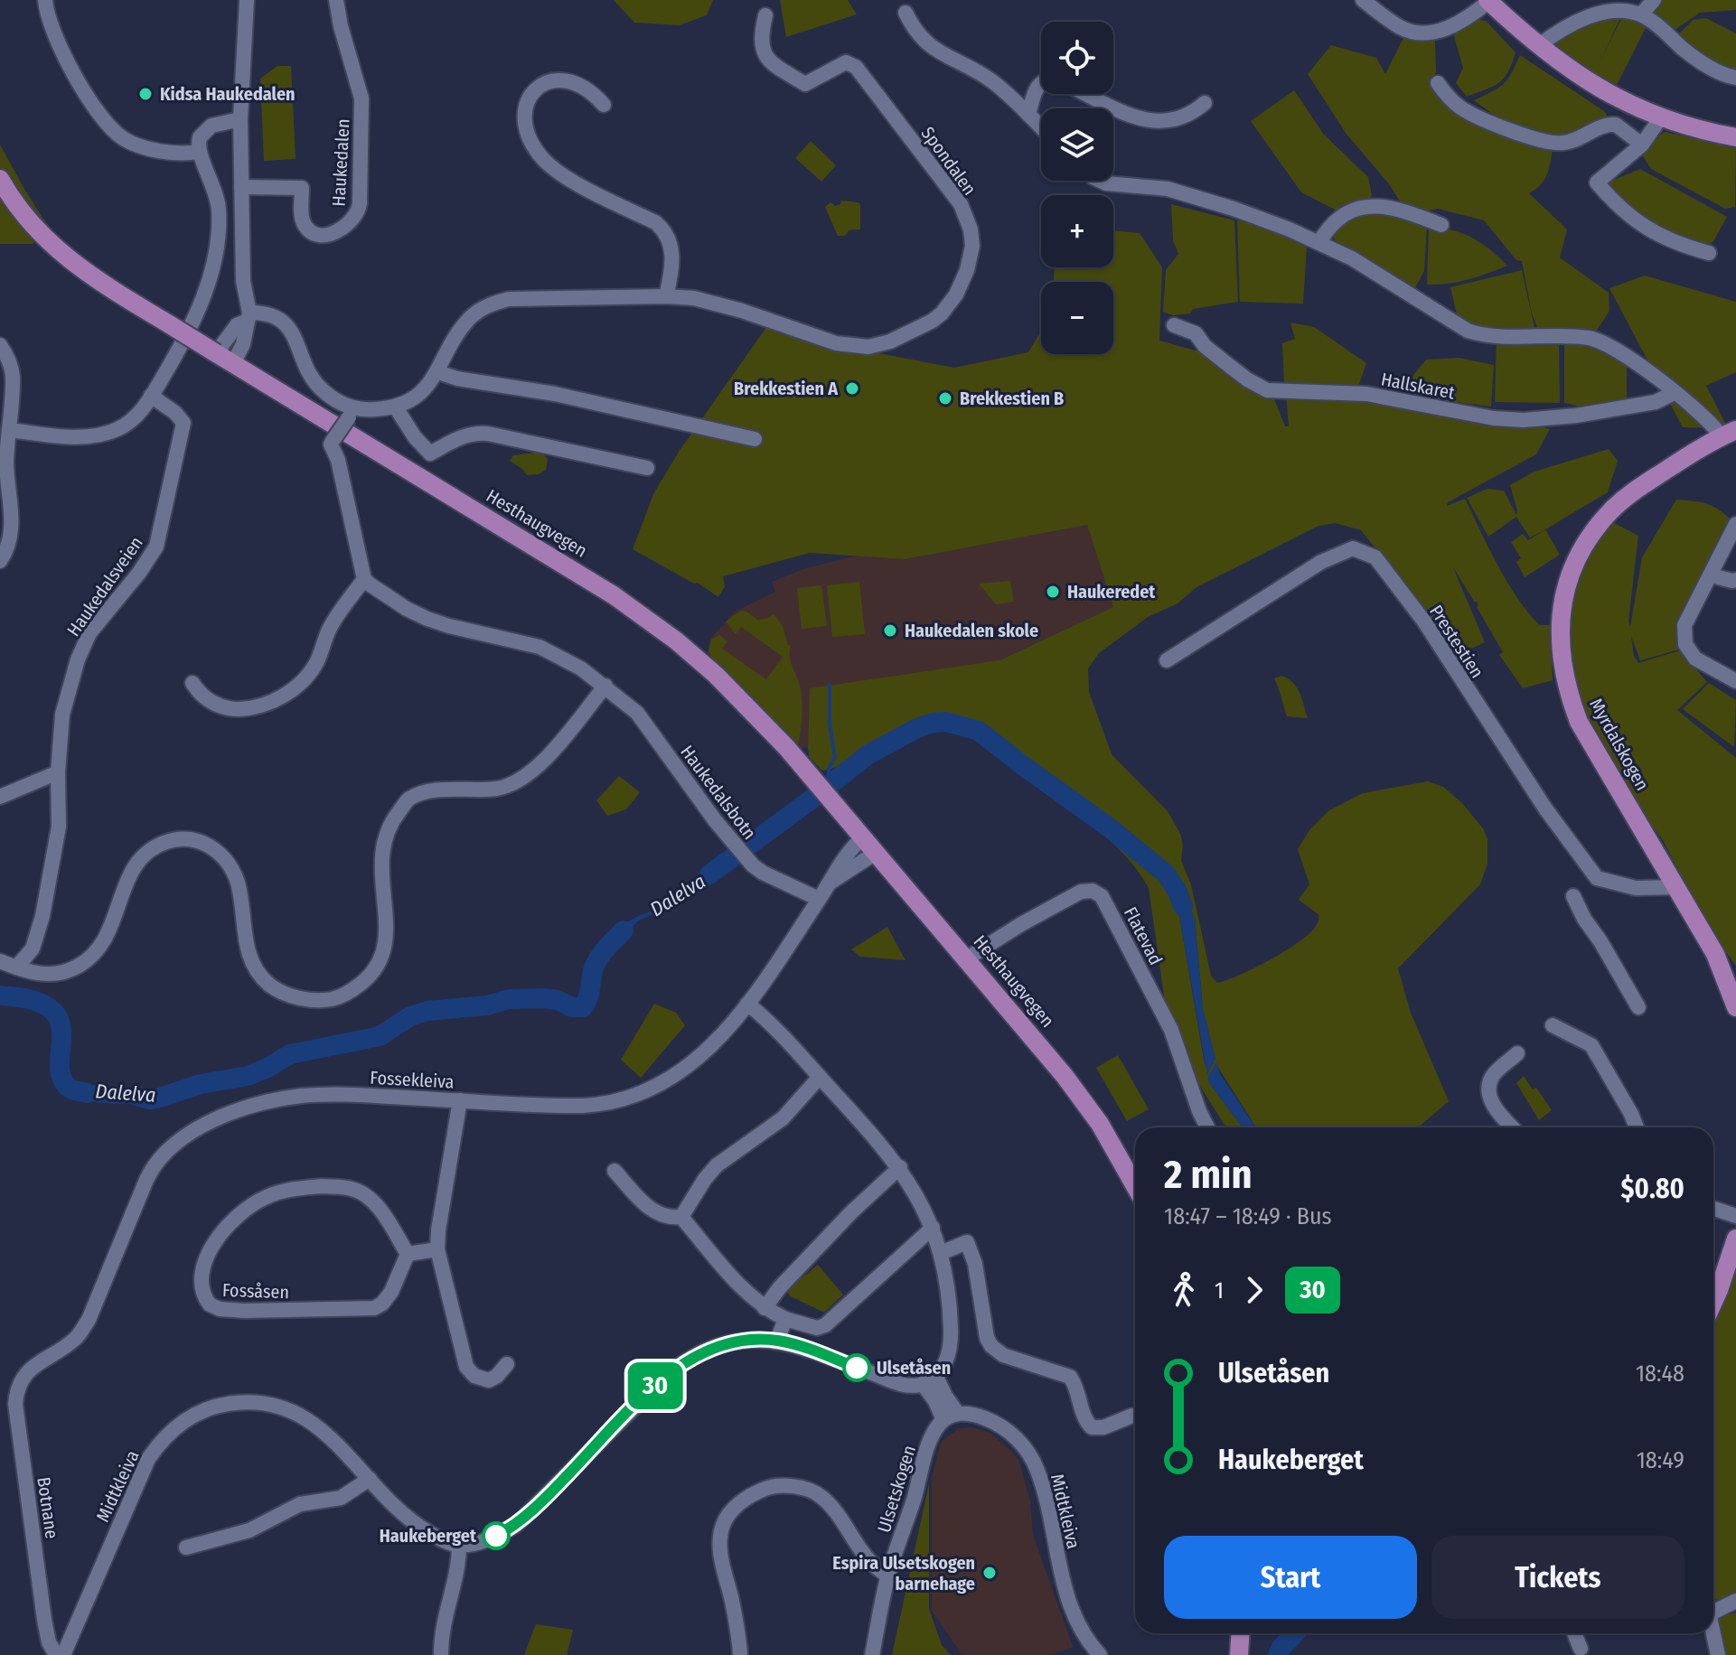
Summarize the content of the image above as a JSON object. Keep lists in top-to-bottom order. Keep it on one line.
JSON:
{"streets":{"main road":["Hesthaugvegen","Myrdalskogen"],"street":["Spondalen","Haukedalen","Hallskaret","Haukedalsveien","Prestestien","Haukedalsbotn","Flatevad","Fossekleiva","Fossåsen","Midtkleiva","Ulsetskogen","Botnane"]},"crossings":[["Hesthaugvegen","Flatevad"],["Hesthaugvegen","Fossekleiva"],["Prestestien","Myrdalskogen"],["Haukedalsbotn","Fossekleiva"],["Fossekleiva","Botnane"]],"water":["Dalelva"],"places":["Kidsa Haukedalen","Brekkestien A","Brekkestien B","Haukeredet","Haukedalen skole","Ulsetåsen","Haukeberget","Espira Ulsetskogen barnehage"],"lines":["bus line 30"],"page":{"on_map":"30","map_buttons":["+","−"],"heading":["2 min","18:47 – 18:49 · Bus","$0.80"],"legs":["1","30"],"list":[{"name":"Ulsetåsen","value":"18:48"},{"name":"Haukeberget","value":"18:49"}],"buttons":["Start","Tickets"]}}
